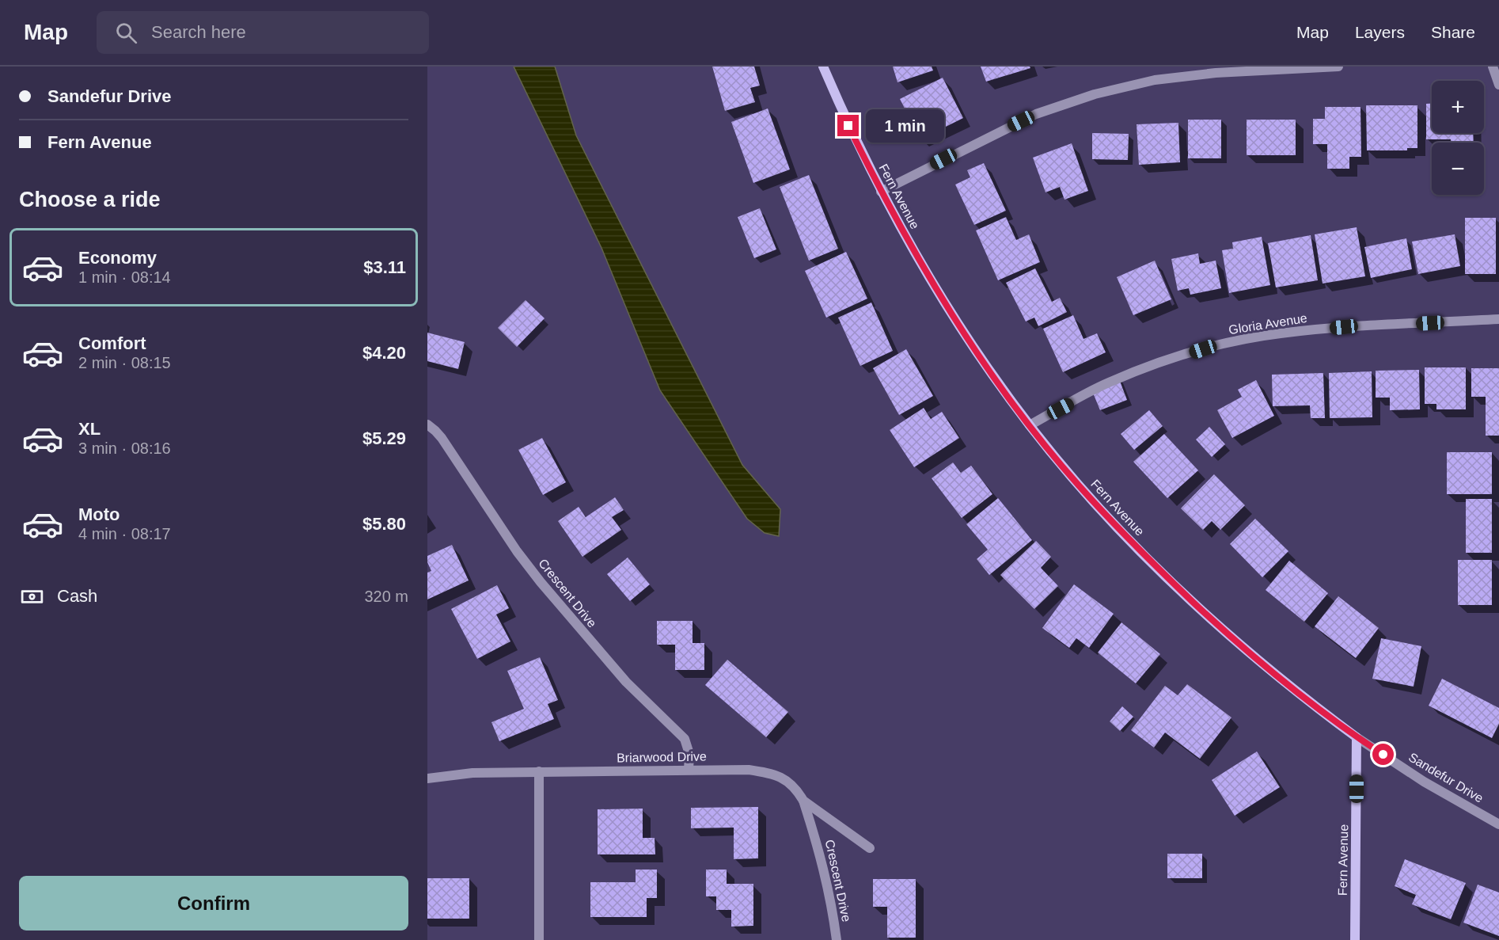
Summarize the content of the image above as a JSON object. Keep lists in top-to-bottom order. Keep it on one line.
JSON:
{"streets":{"street":["Fern Avenue","Gloria Avenue","Crescent Drive","Briarwood Drive","Sandefur Drive"]},"crossings":[["Fern Avenue","Gloria Avenue"],["Fern Avenue","Sandefur Drive"],["Crescent Drive","Briarwood Drive"]],"page":{"header":"Map","search":"Search here","nav":["Map","Layers","Share"],"banner":["Sandefur Drive","Fern Avenue"],"map_buttons":["+","−"],"bubble":"1 min","heading":"Choose a ride","list":[{"name":"Economy","note":"1 min · 08:14","value":"$3.11"},{"name":"Comfort","note":"2 min · 08:15","value":"$4.20"},{"name":"XL","note":"3 min · 08:16","value":"$5.29"},{"name":"Moto","note":"4 min · 08:17","value":"$5.80"}],"pay":["Cash","320 m"],"buttons":"Confirm"}}
